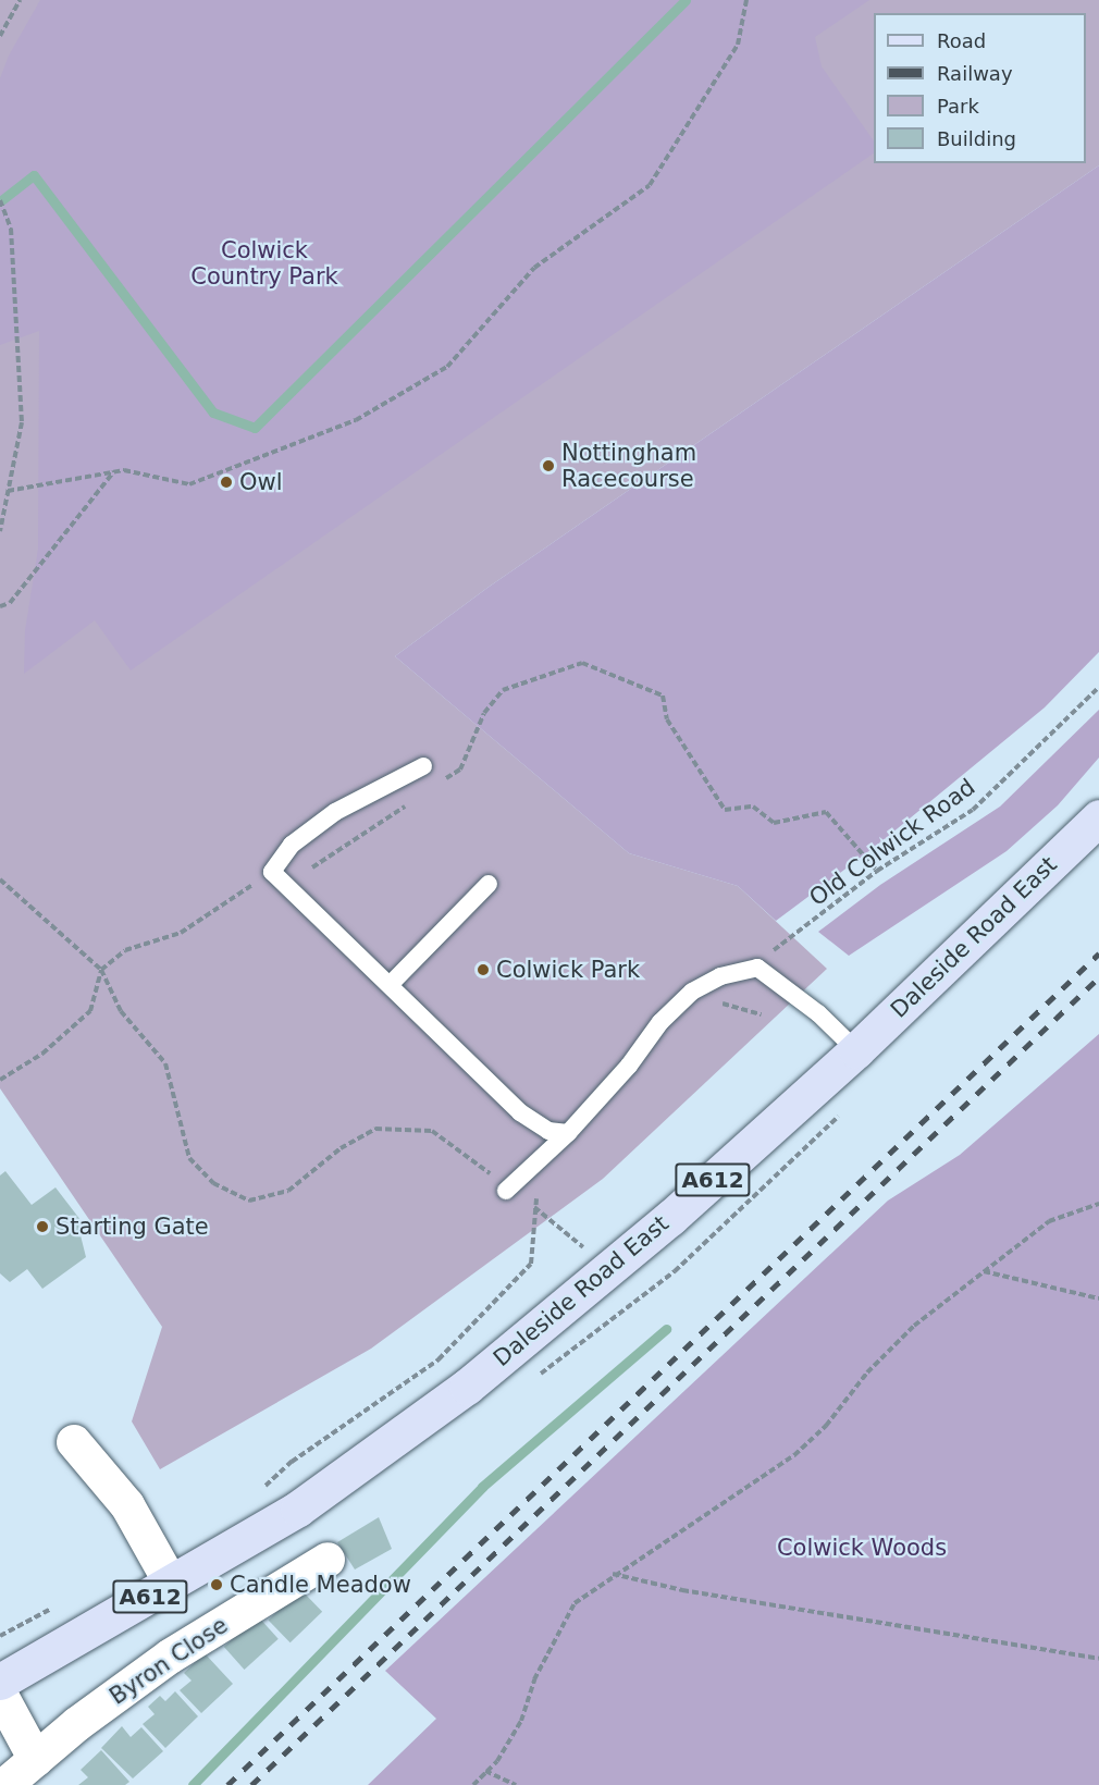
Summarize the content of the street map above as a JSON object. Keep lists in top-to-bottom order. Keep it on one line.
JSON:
{"streets":{"main road":["Daleside Road East","A612"],"street":["Byron Close"],"path":["Old Colwick Road"]},"parks":["Colwick Country Park","Colwick Woods"],"places":["Nottingham Racecourse","Owl","Colwick Park","Starting Gate","Candle Meadow"],"legend":["Road","Railway","Park","Building"]}
